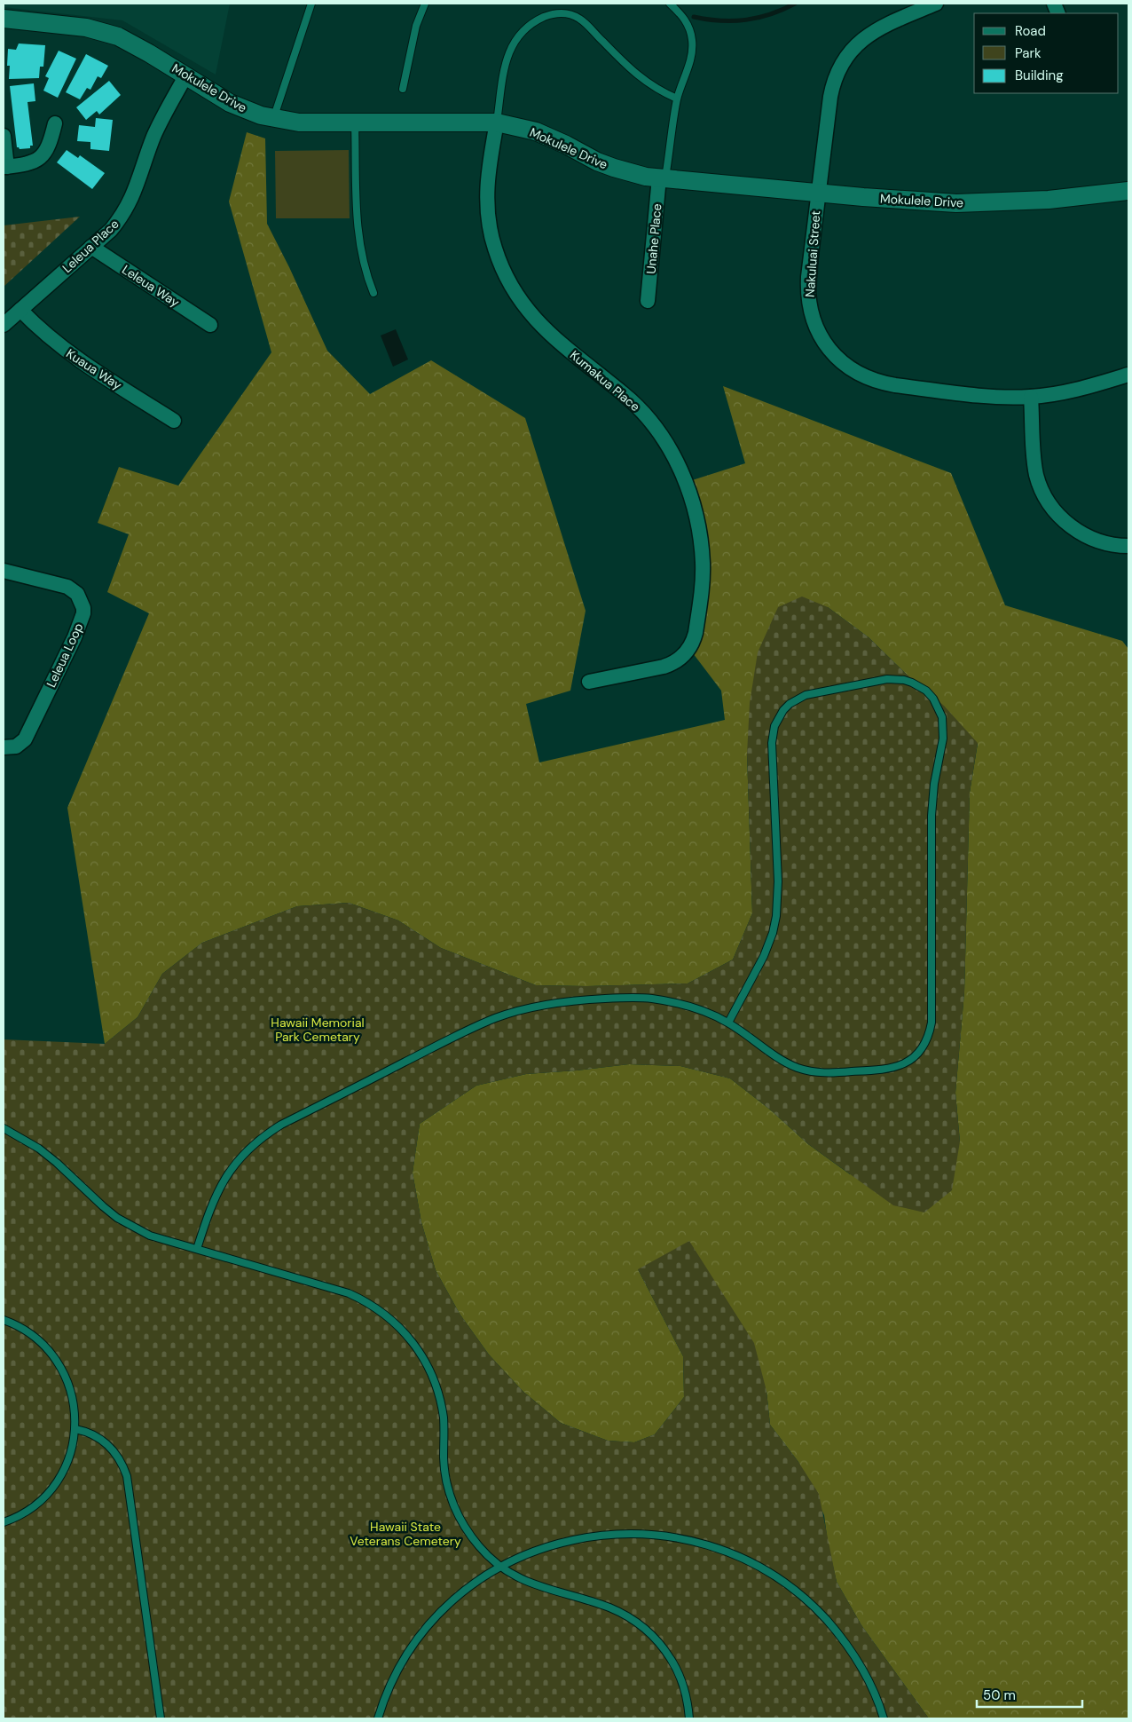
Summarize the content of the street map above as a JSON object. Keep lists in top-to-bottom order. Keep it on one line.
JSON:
{"streets":{"street":["Mokulele Drive","Unahe Place","Leleua Place","Nakuluai Street","Leleua Way","Kuaua Way","Kumakua Place","Leleua Loop"]},"crossings":[["Mokulele Drive","Unahe Place"],["Mokulele Drive","Leleua Place"],["Mokulele Drive","Nakuluai Street"],["Mokulele Drive","Kumakua Place"],["Leleua Place","Leleua Way"],["Leleua Place","Kuaua Way"]],"parks":["Hawaii Memorial Park Cemetary","Hawaii State Veterans Cemetery"],"legend":["Road","Park","Building"],"scale_bar":"50 m"}
